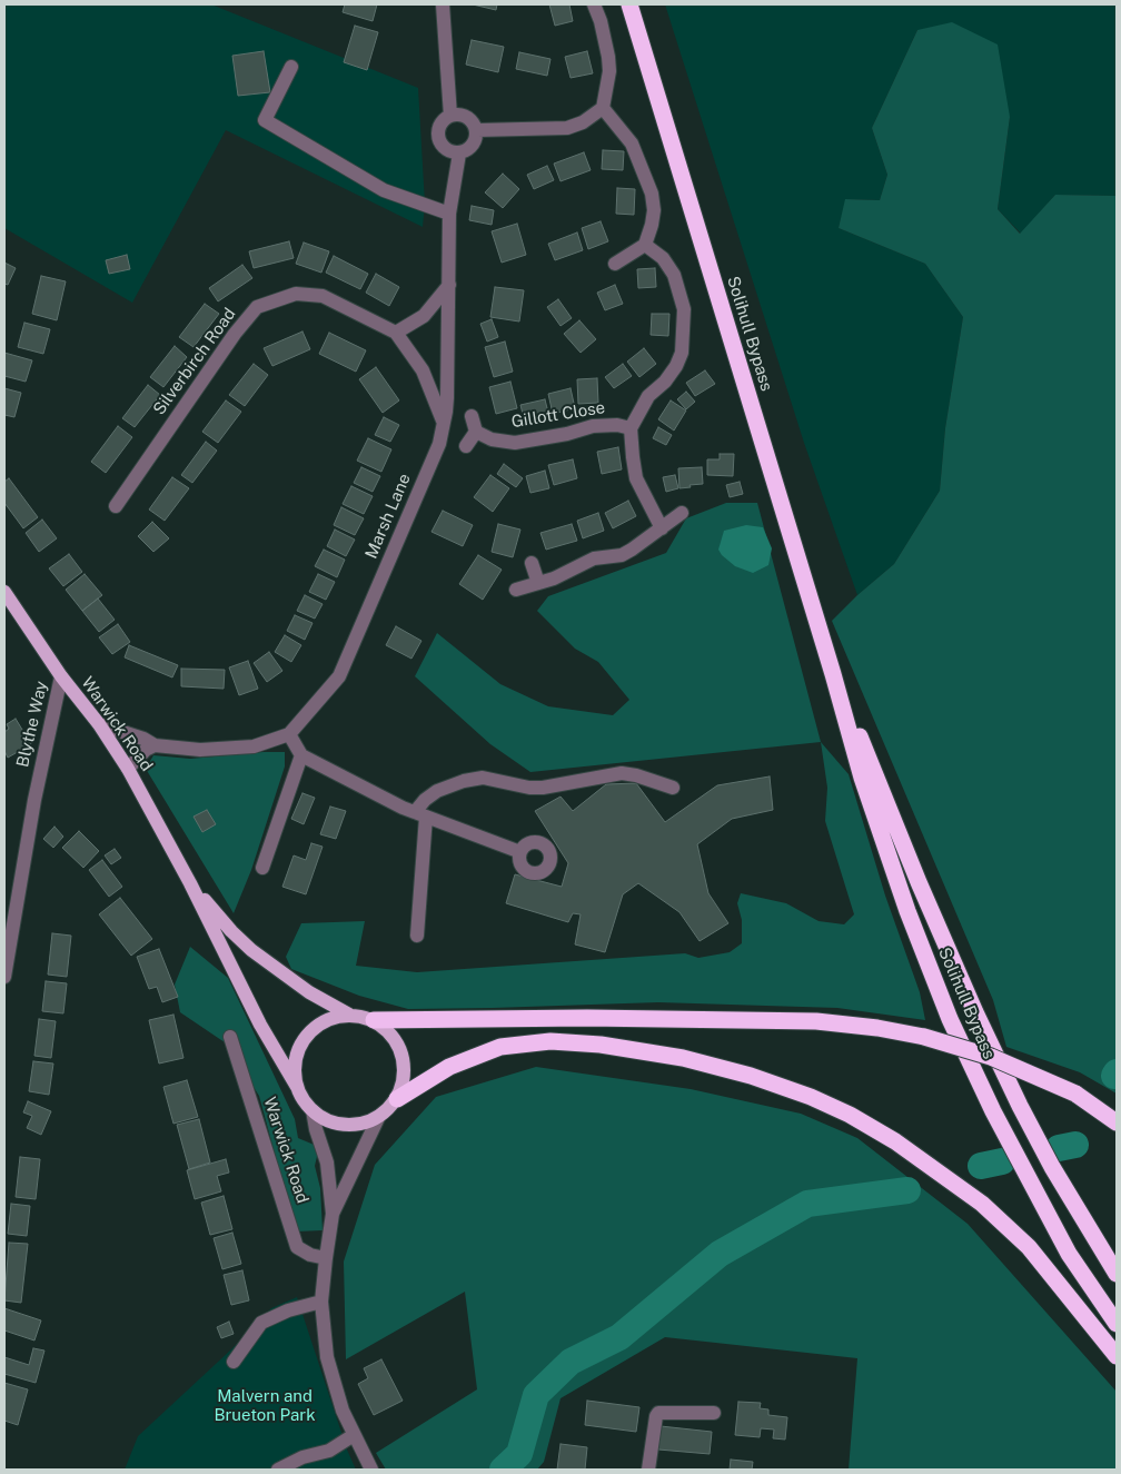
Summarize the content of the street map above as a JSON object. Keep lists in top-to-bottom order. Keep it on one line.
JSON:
{"streets":{"highway":["Solihull Bypass"],"main road":["Warwick Road"],"street":["Silverbirch Road","Gillott Close","Marsh Lane","Blythe Way"]},"crossings":[["Silverbirch Road","Marsh Lane"],["Blythe Way","Warwick Road"]],"parks":["Malvern and Brueton Park"]}
